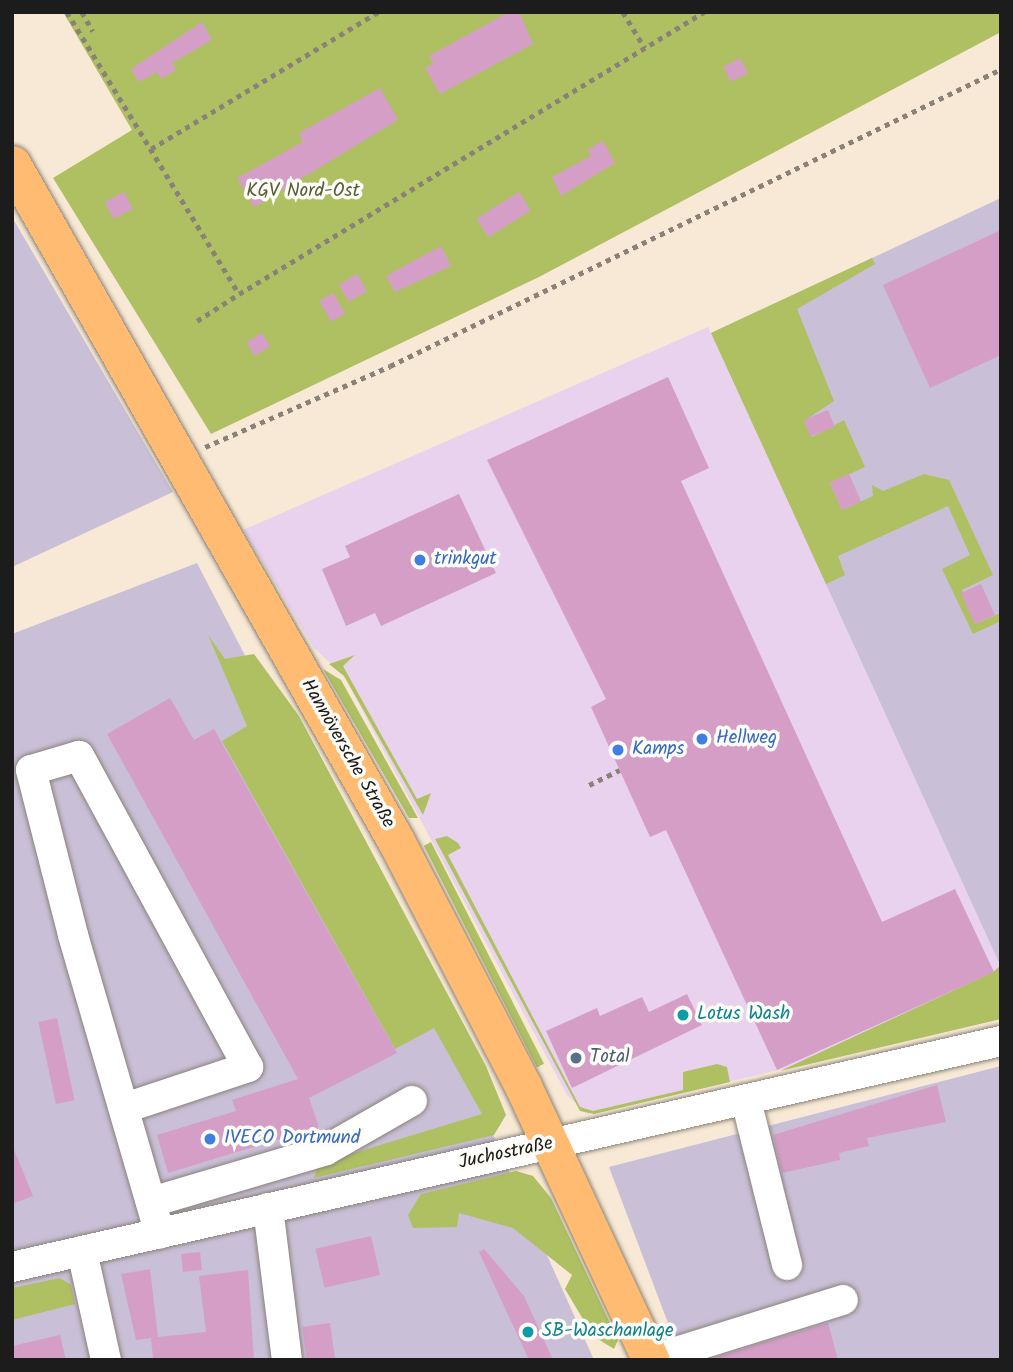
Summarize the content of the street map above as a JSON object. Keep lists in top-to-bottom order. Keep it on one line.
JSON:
{"streets":{"main road":["Hannöversche Straße"],"street":["Juchostraße"]},"crossings":[["Hannöversche Straße","Juchostraße"]],"parks":["KGV Nord-Ost"],"places":["trinkgut","Hellweg","Kamps","Lotus Wash","Total","IVECO Dortmund","SB-Waschanlage"]}
